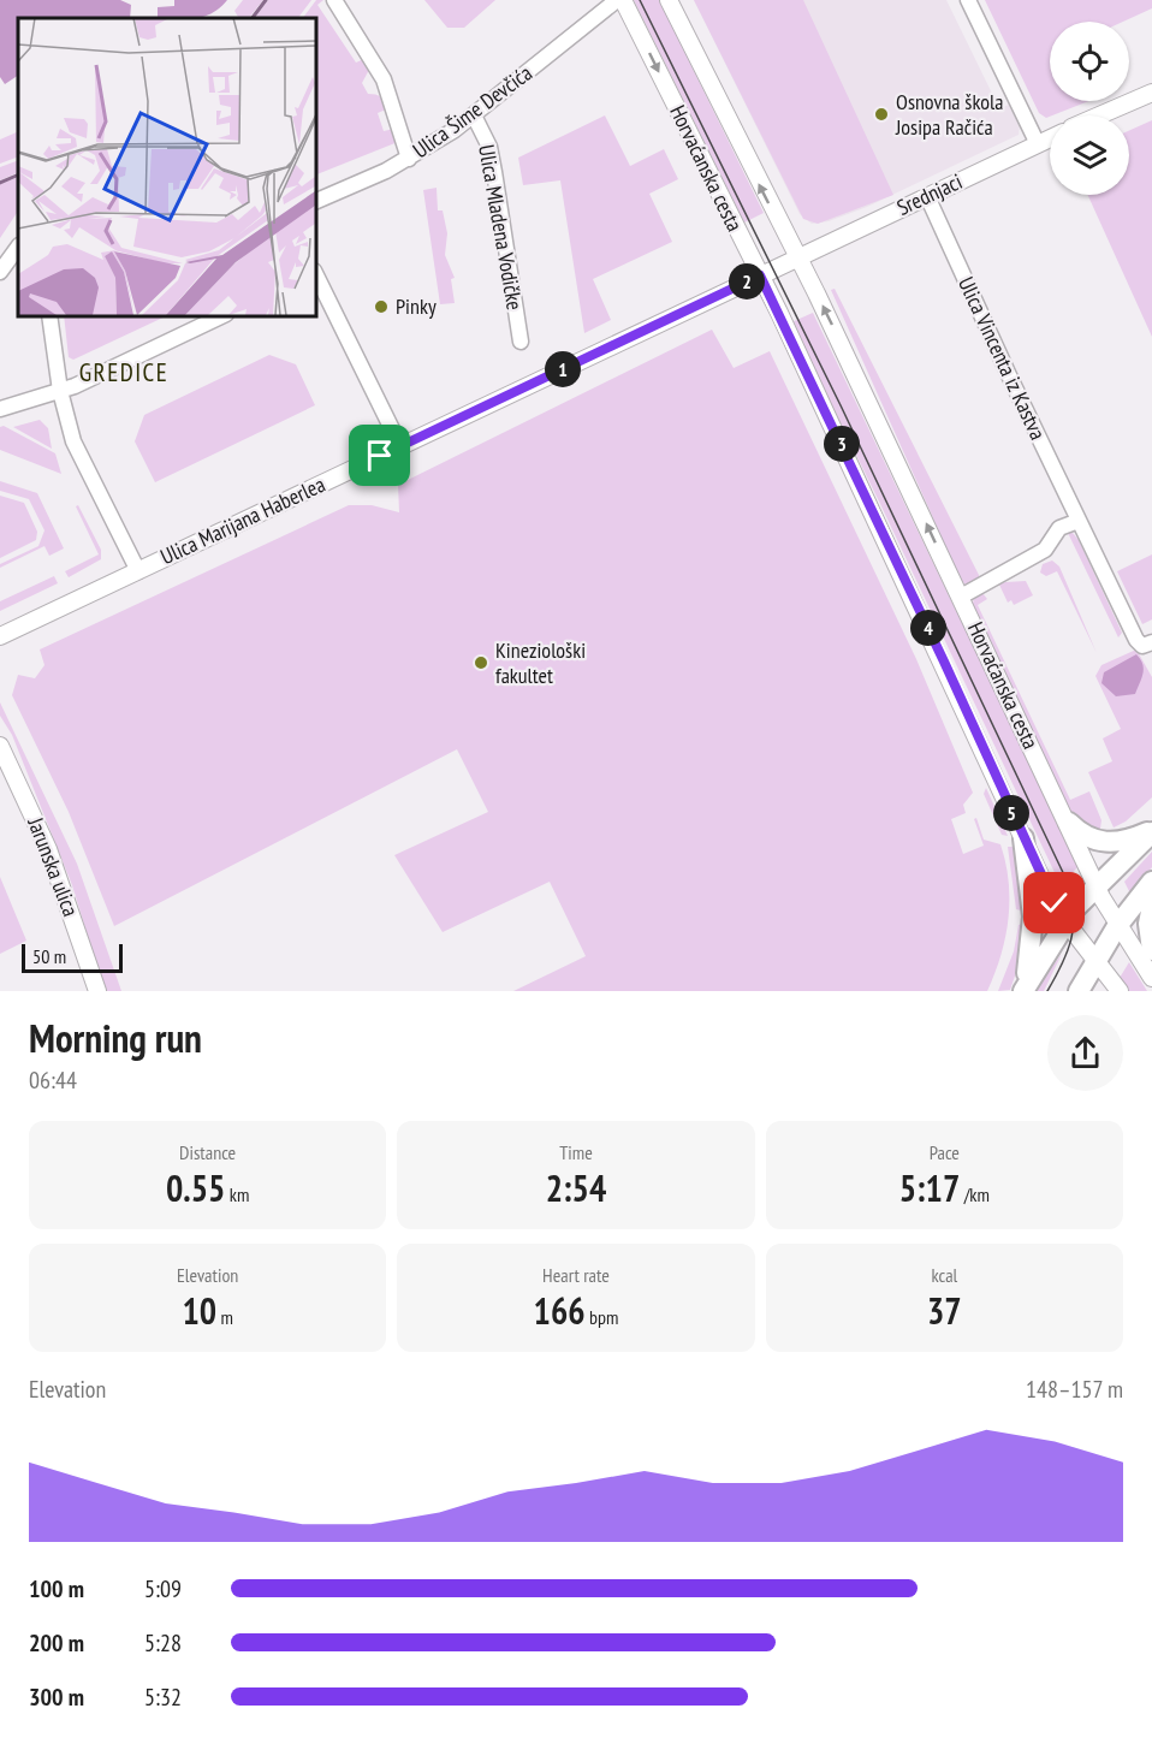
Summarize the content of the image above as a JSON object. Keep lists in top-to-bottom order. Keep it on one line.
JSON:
{"streets":{"street":["Ulica Šime Devčića","Horvaćanska cesta","Srednjaci","Ulica Mladena Vodičke","Ulica Vincenta iz Kastva","Ulica Marijana Haberlea","Jarunska ulica"]},"crossings":[["Ulica Šime Devčića","Ulica Mladena Vodičke"],["Horvaćanska cesta","Srednjaci"],["Horvaćanska cesta","Ulica Marijana Haberlea"],["Srednjaci","Ulica Vincenta iz Kastva"],["Srednjaci","Ulica Marijana Haberlea"]],"districts":["GREDICE"],"places":["Osnovna škola Josipa Račića","Pinky","Kineziološki fakultet"],"scale_bar":"50 m","page":{"pins":["2","1","3","4","5"],"scale":"50 m","heading":["Morning run","06:44"],"stats":[["Distance","0.55 km"],["Time","2:54"],["Pace","5:17 /km"],["Elevation","10 m"],["Heart rate","166 bpm"],["kcal","37"]],"chart":["Elevation","148–157 m"],"list":[{"name":"100 m","note":"5:09"},{"name":"200 m","note":"5:28"},{"name":"300 m","note":"5:32"}]}}
